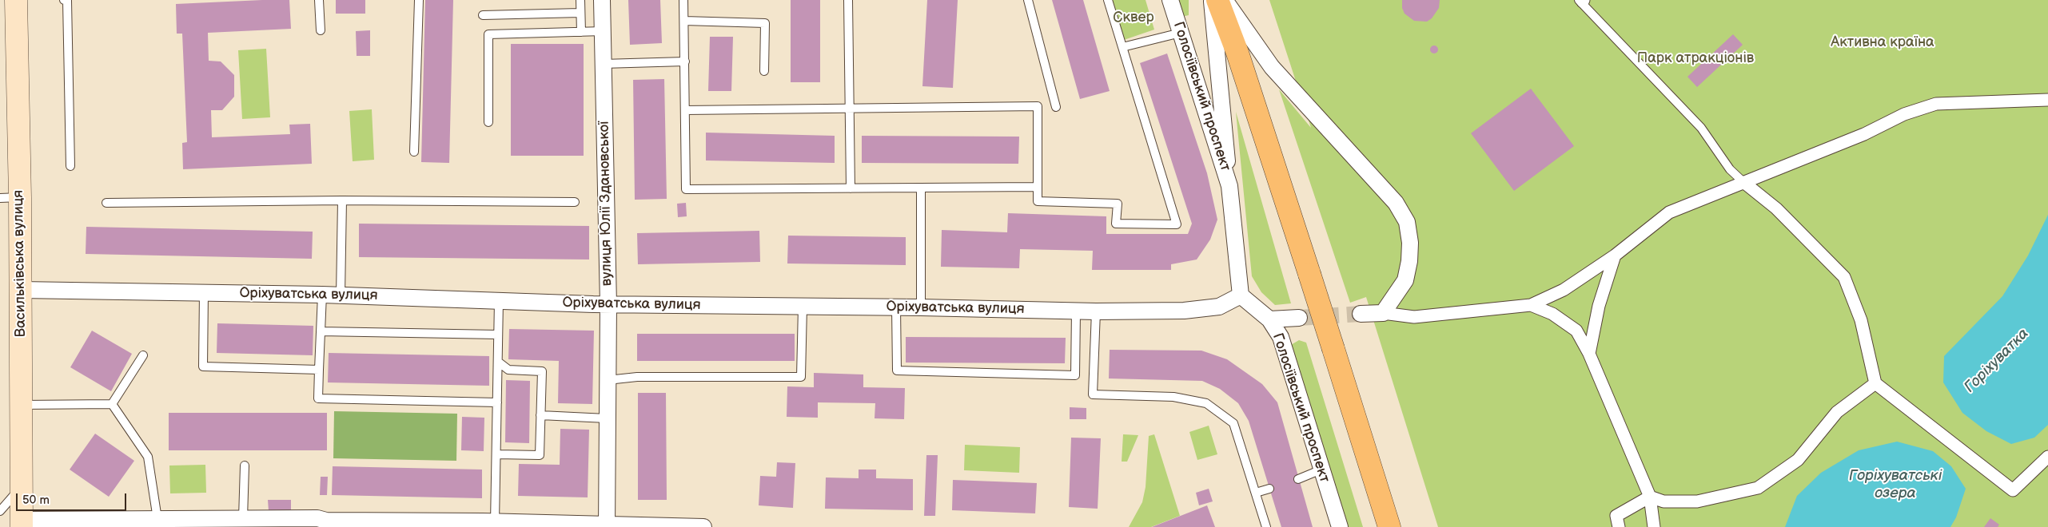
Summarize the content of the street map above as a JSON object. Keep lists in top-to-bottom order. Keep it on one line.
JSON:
{"streets":{"main road":["Васильківська вулиця"],"street":["Голосіївський проспект","вулиця Юлії Здановської","Оріхуватська вулиця"]},"crossings":[["Голосіївський проспект","Оріхуватська вулиця"],["вулиця Юлії Здановської","Оріхуватська вулиця"],["Васильківська вулиця","Оріхуватська вулиця"]],"water":["Горіхуватка","Горіхуватські озера"],"parks":["Сквер","Активна країна","Парк атракціонів"],"scale_bar":"50 m"}
